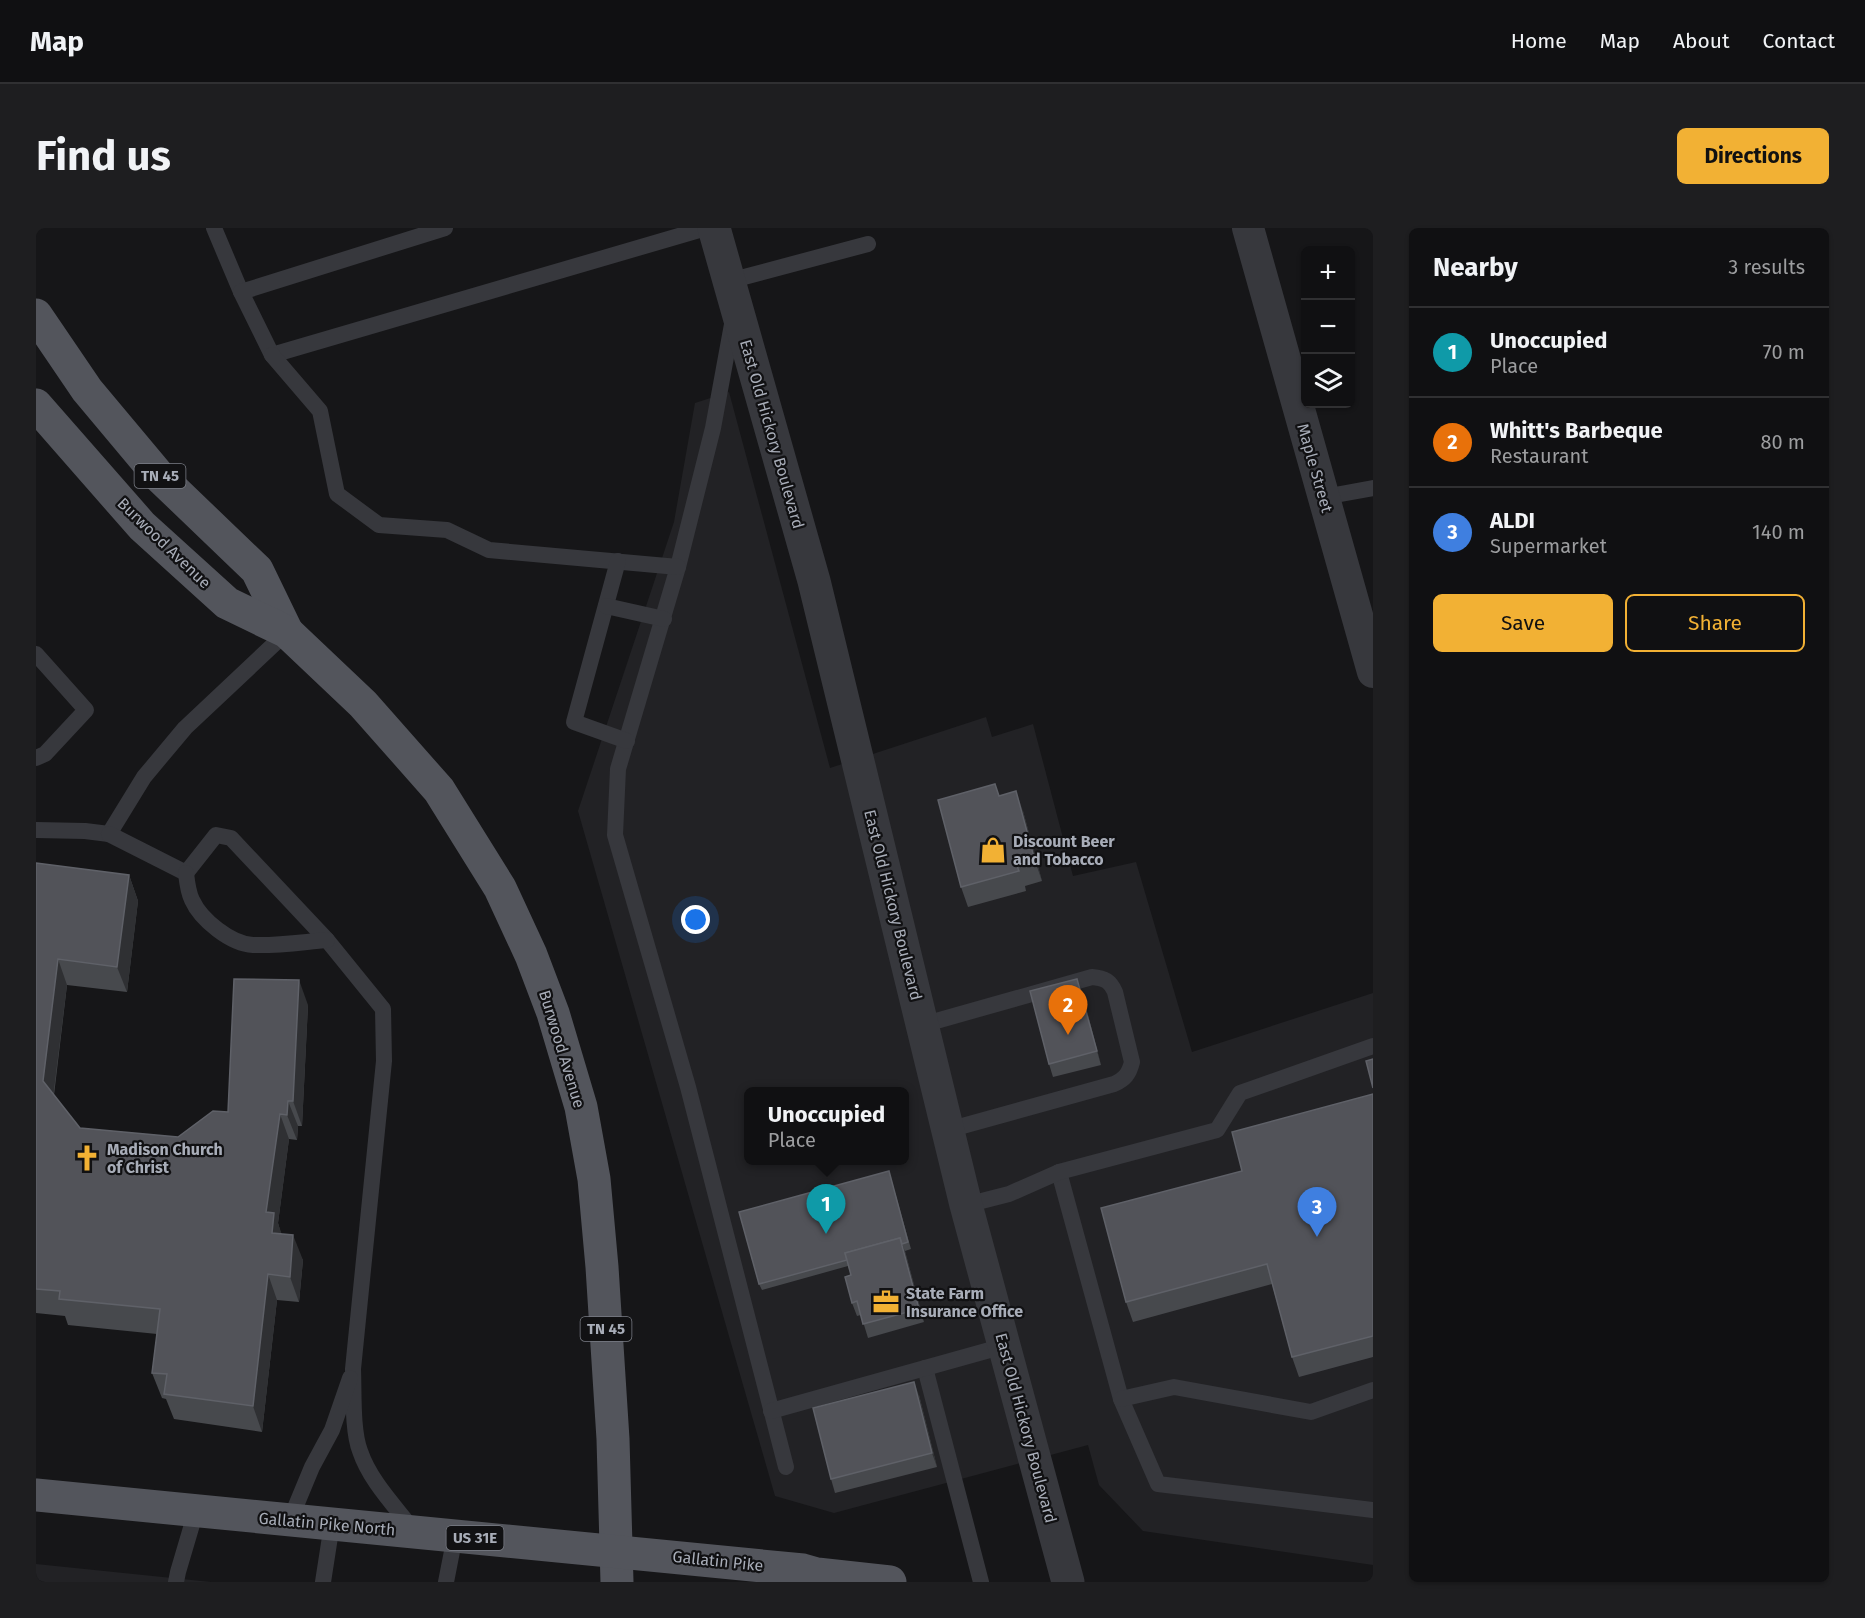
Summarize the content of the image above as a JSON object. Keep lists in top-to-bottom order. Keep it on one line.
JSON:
{"streets":{"main road":["TN 45","Burwood Avenue","Gallatin Pike North","US 31E","Gallatin Pike"],"street":["East Old Hickory Boulevard","Maple Street"]},"crossings":[["Burwood Avenue","Gallatin Pike North"],["Burwood Avenue","Gallatin Pike"],["Gallatin Pike North","Gallatin Pike"]],"places":{"shop":["Discount Beer and Tobacco"],"church":["Madison Church of Christ"],"office":["State Farm Insurance Office"]},"page":{"header":"Map","nav":["Home","Map","About","Contact"],"buttons":["Directions",["Save","Share"]],"title":"Find us","heading":["Nearby","3 results"],"map_buttons":["+","−"],"list":[{"mark":"1","name":"Unoccupied","note":"Place","value":"70 m"},{"mark":"2","name":"Whitt's Barbeque","note":"Restaurant","value":"80 m"},{"mark":"3","name":"ALDI","note":"Supermarket","value":"140 m"}],"pins":["2","1","3"],"popup":["Unoccupied","Place"]}}
